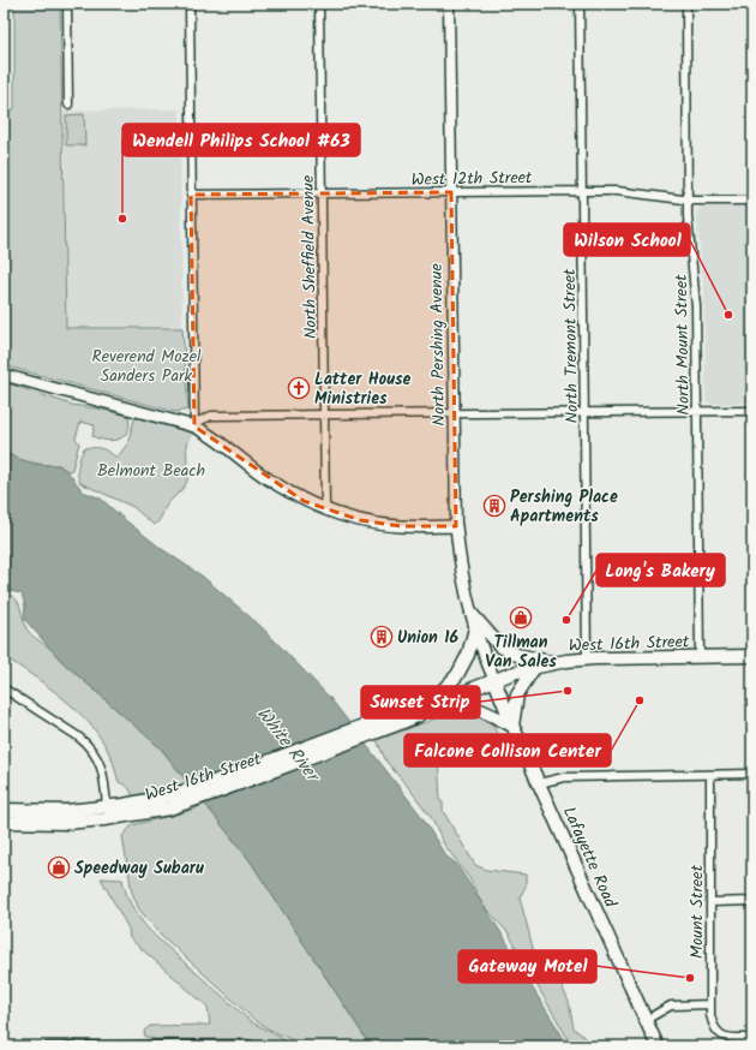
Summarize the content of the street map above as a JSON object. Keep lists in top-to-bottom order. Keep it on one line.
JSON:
{"streets":{"main road":["North Pershing Avenue","West 16th Street","Lafayette Road"],"street":["West 12th Street","North Sheffield Avenue","North Mount Street","North Tremont Street","Mount Street"]},"crossings":[["West 12th Street","North Sheffield Avenue"],["West 12th Street","North Pershing Avenue"],["West 12th Street","North Mount Street"],["West 12th Street","North Tremont Street"],["North Pershing Avenue","West 16th Street"],["North Pershing Avenue","Lafayette Road"],["North Mount Street","West 16th Street"],["North Tremont Street","West 16th Street"],["West 16th Street","Lafayette Road"]],"water":["White River"],"parks":["Reverend Mozel Sanders Park","Belmont Beach"],"places":{"other":["Wendell Philips School #63","Wilson School","Long's Bakery","Sunset Strip","Falcone Collison Center","Gateway Motel"],"church":["Latter House Ministries"],"building":["Pershing Place Apartments","Union 16"],"shop":["Tillman Van Sales","Speedway Subaru"]}}
